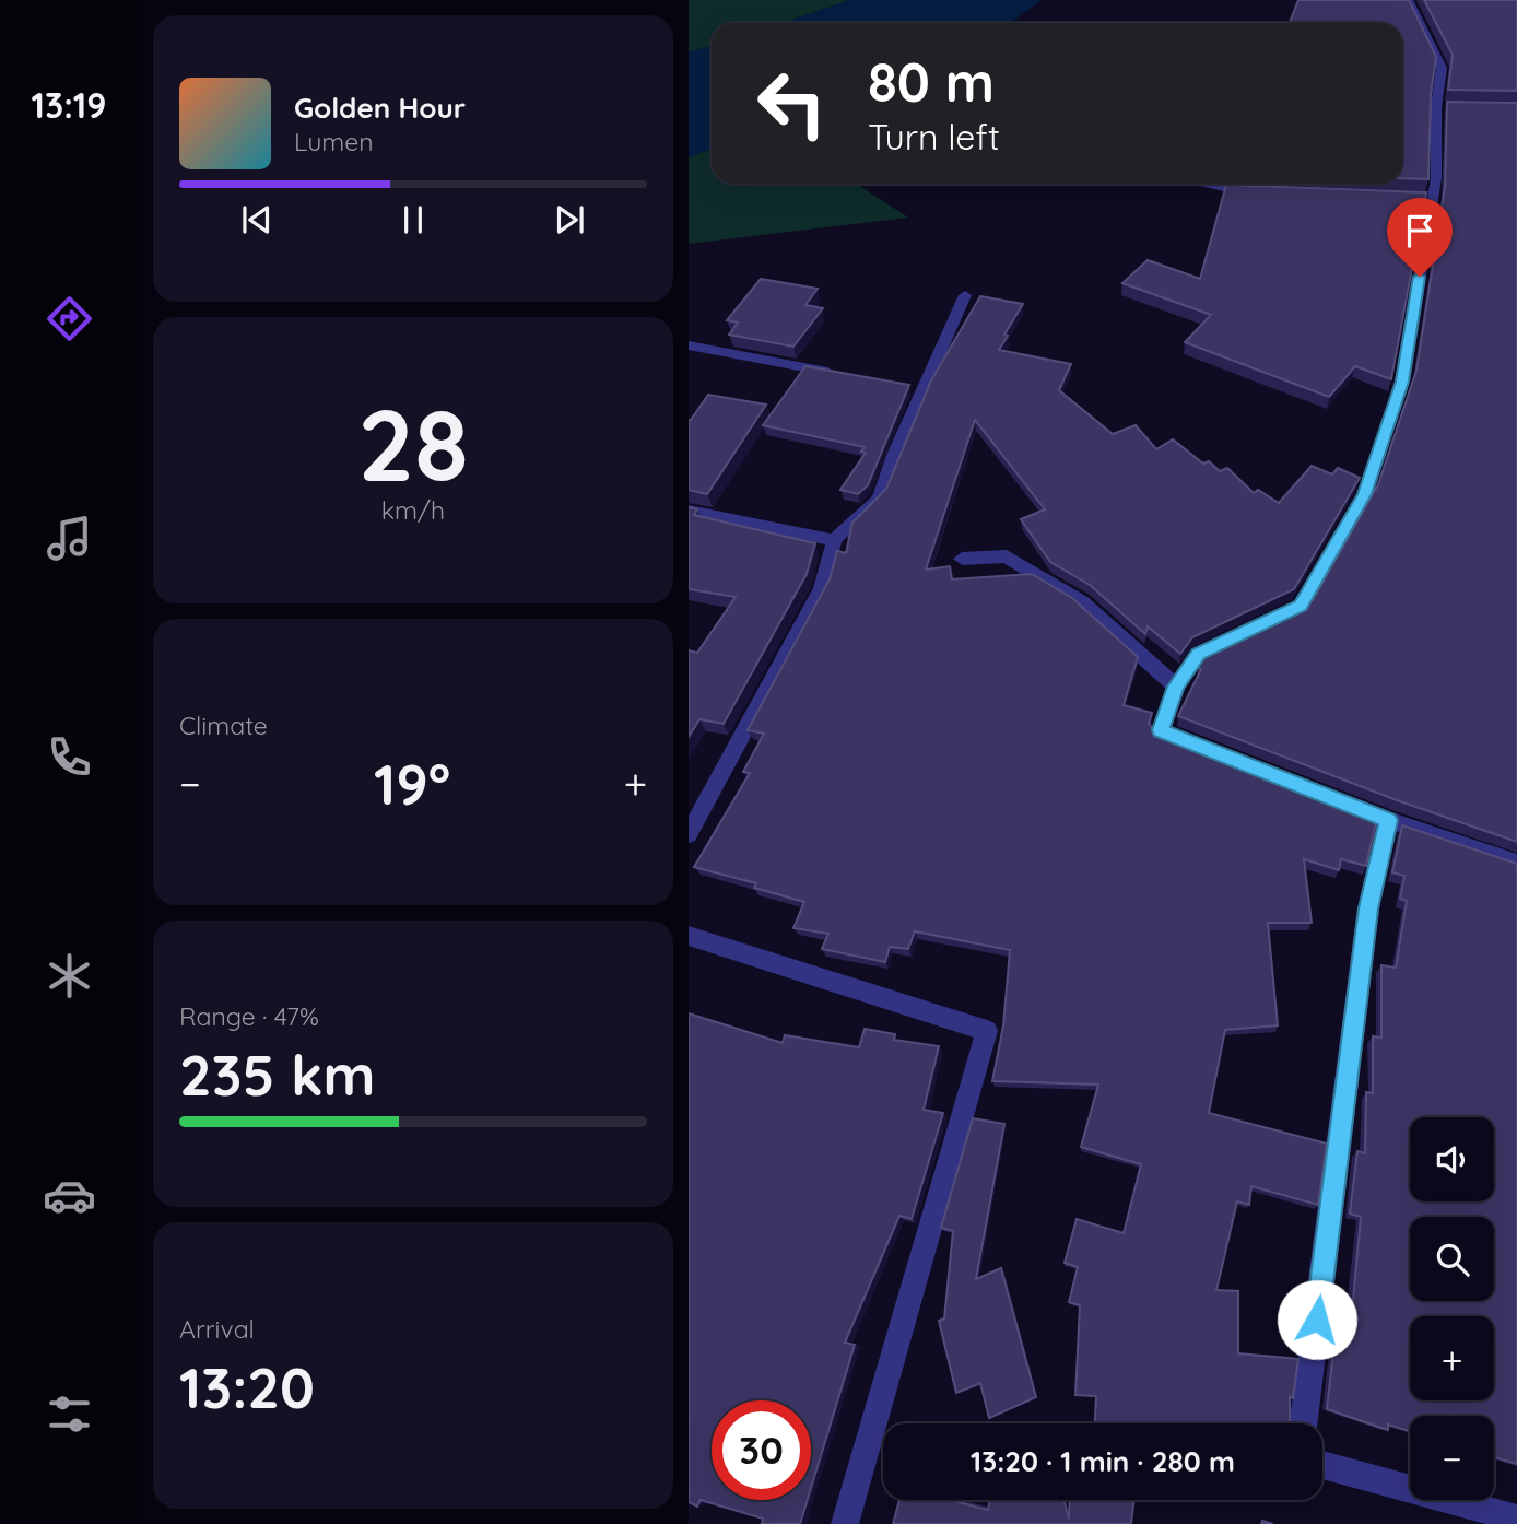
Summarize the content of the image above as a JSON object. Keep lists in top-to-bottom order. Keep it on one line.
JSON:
{"page":{"tabs":"13:19","turn":["80 m","Turn left"],"song":["Golden Hour","Lumen"],"tile":[["28","km/h"],"Climate",["Range · 47%","235 km"],["Arrival","13:20"]],"heat":["−","19°","+"],"map_buttons":["+","−"],"limit":"30","trip":"13:20 · 1 min · 280 m"}}
